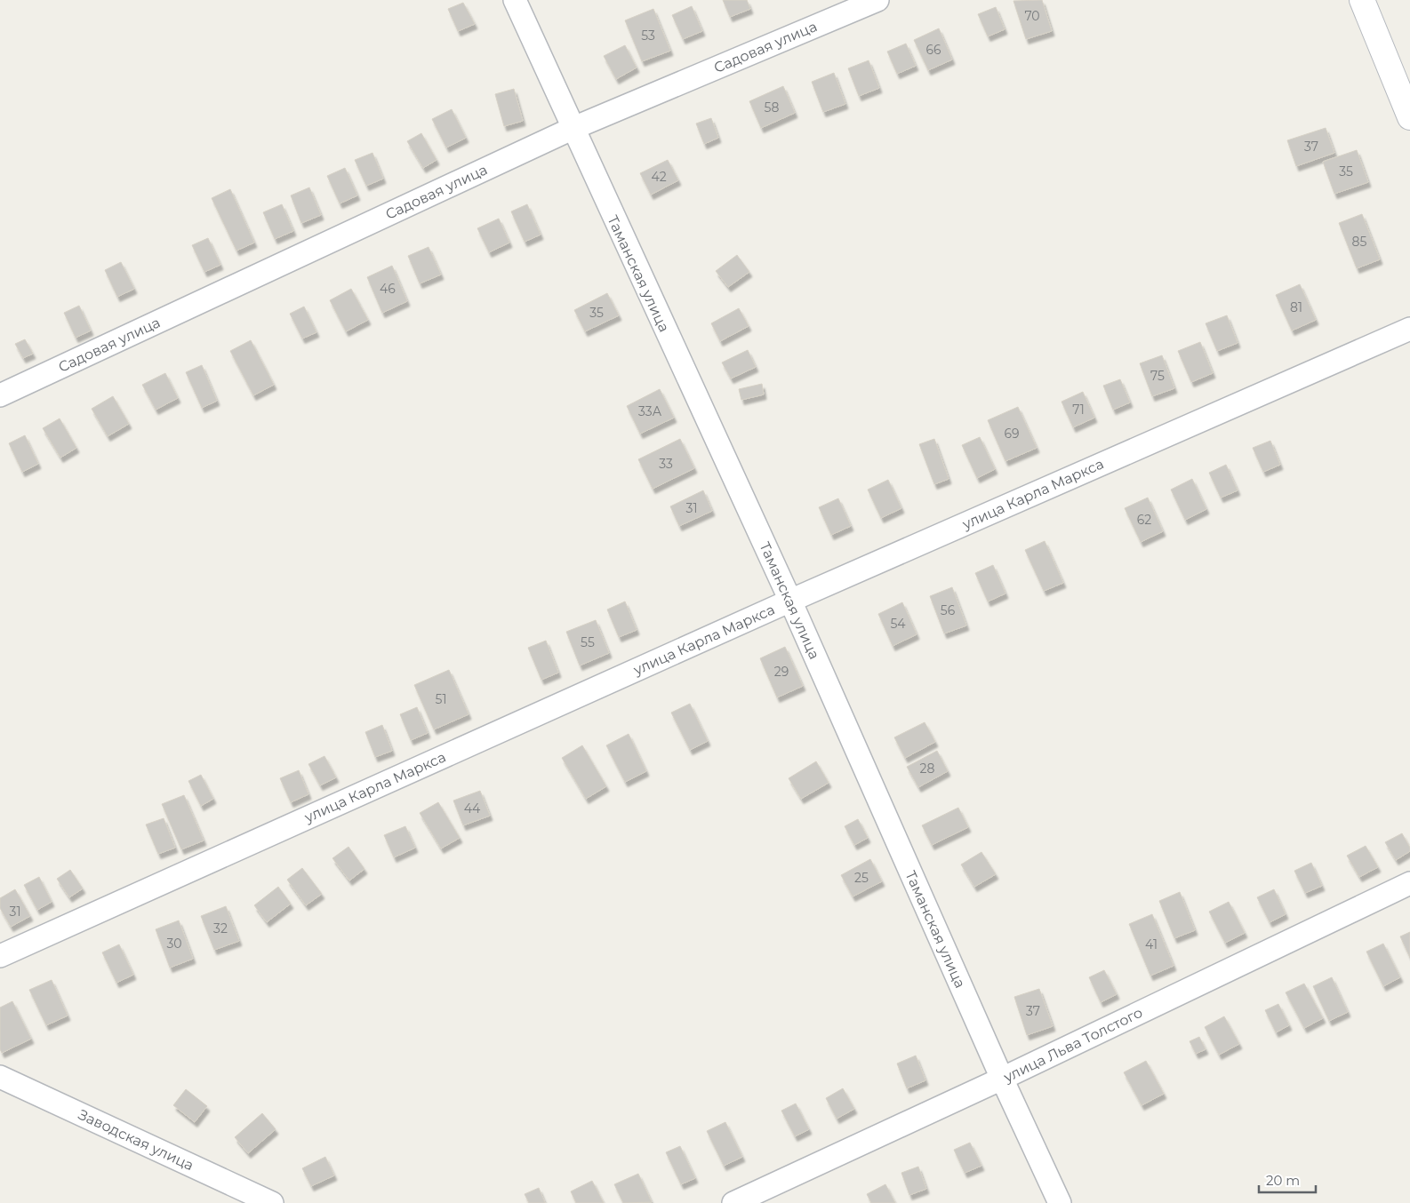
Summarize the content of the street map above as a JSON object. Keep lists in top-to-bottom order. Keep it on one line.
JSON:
{"streets":{"street":["Садовая улица","Таманская улица","улица Карла Маркса","улица Льва Толстого","Заводская улица"]},"crossings":[["Садовая улица","Таманская улица"],["Таманская улица","улица Карла Маркса"],["Таманская улица","улица Льва Толстого"]],"house_numbers":["70","53","66","58","37","35","42","85","46","81","35","75","71","33А","69","33","31","62","56","54","55","29","51","28","44","25","31","32","30","41","37"],"scale_bar":"20 m"}
